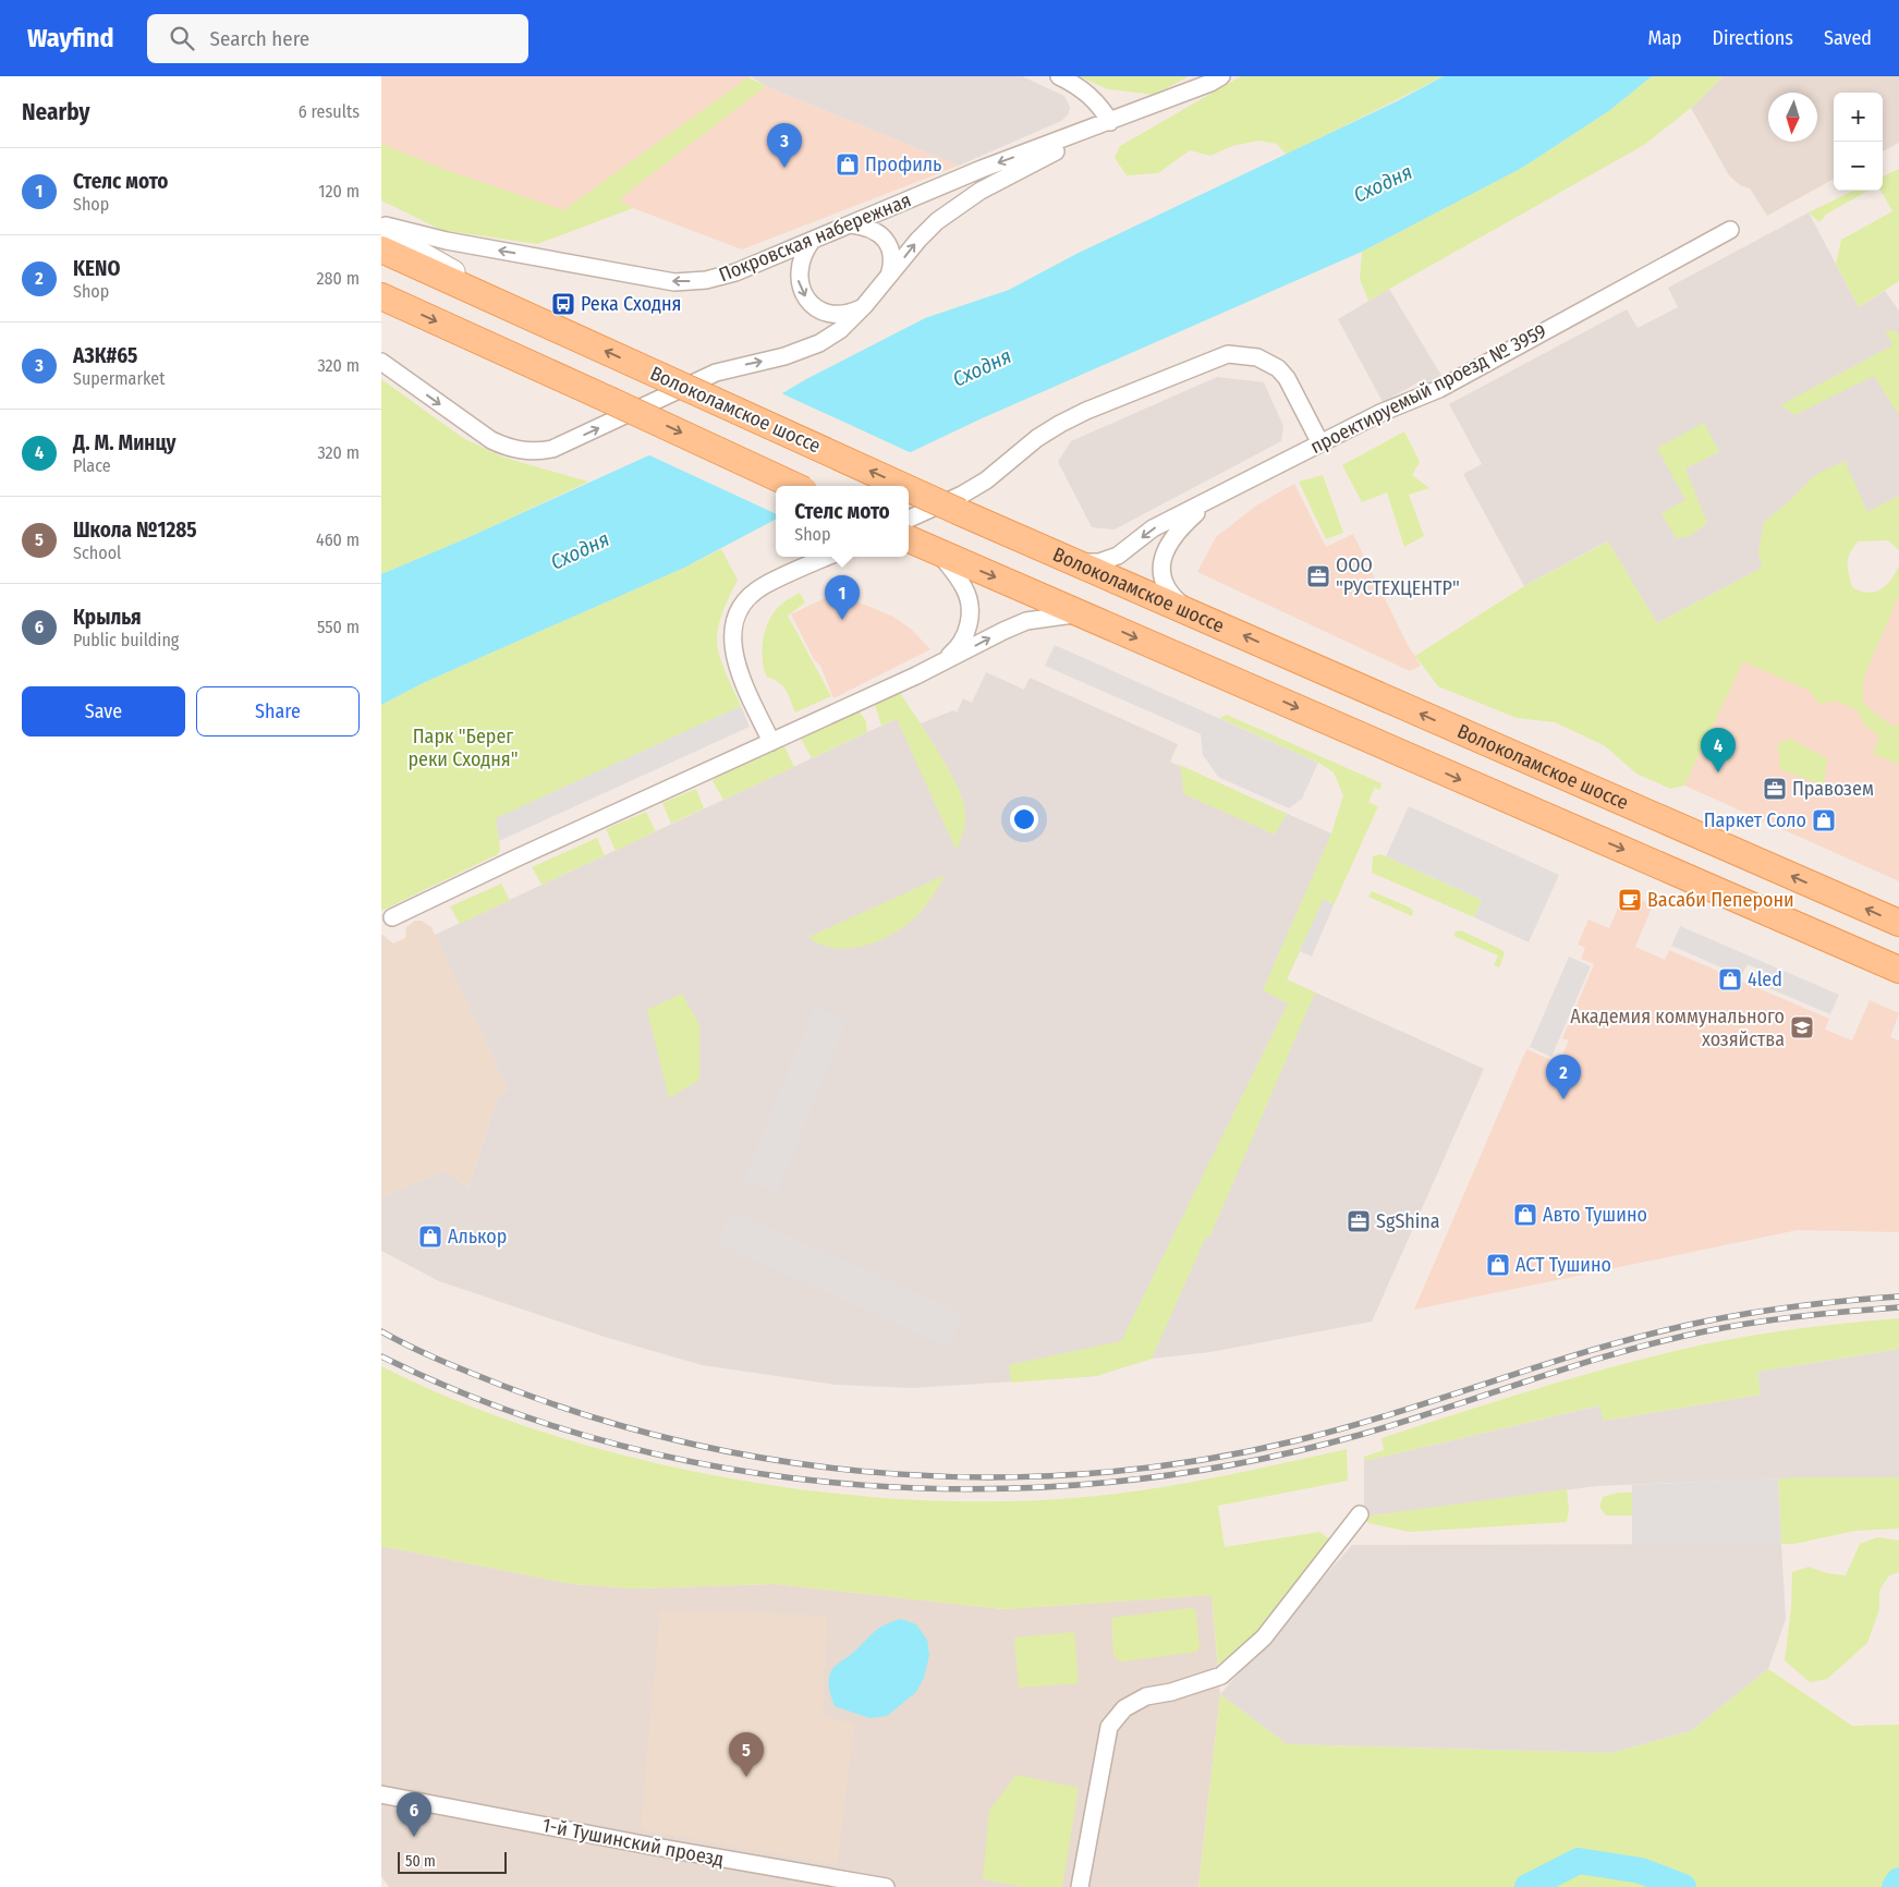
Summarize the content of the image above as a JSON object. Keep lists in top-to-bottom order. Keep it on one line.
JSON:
{"streets":{"main road":["Волоколамское шоссе"],"street":["Покровская набережная","проектируемый проезд № 3959","1-й Тушинский проезд"]},"crossings":[["проектируемый проезд № 3959","Волоколамское шоссе"]],"water":["Сходня"],"parks":["Парк \"Берег реки Сходня\""],"places":{"shop":["Профиль","Паркет Соло","4led","Авто Тушино","Алькор","АСТ Тушино"],"bus stop":["Река Сходня"],"office":["ООО \"РУСТЕХЦЕНТР\"","Правозем","SgShina"],"cafe":["Васаби Пеперони"],"school or university":["Академия коммунального хозяйства"]},"scale_bar":"50 m","north":"bottom","page":{"header":"Wayfind","search":"Search here","nav":["Map","Directions","Saved"],"heading":["Nearby","6 results"],"map_buttons":["+","−"],"pins":["3","1","4","2","5","6"],"list":[{"mark":"1","name":"Стелс мото","note":"Shop","value":"120 m"},{"mark":"2","name":"KENO","note":"Shop","value":"280 m"},{"mark":"3","name":"АЗК#65","note":"Supermarket","value":"320 m"},{"mark":"4","name":"Д. М. Минцу","note":"Place","value":"320 m"},{"mark":"5","name":"Школа №1285","note":"School","value":"460 m"},{"mark":"6","name":"Крылья","note":"Public building","value":"550 m"}],"popup":["Стелс мото","Shop"],"buttons":["Save","Share"],"scale":"50 m"}}
